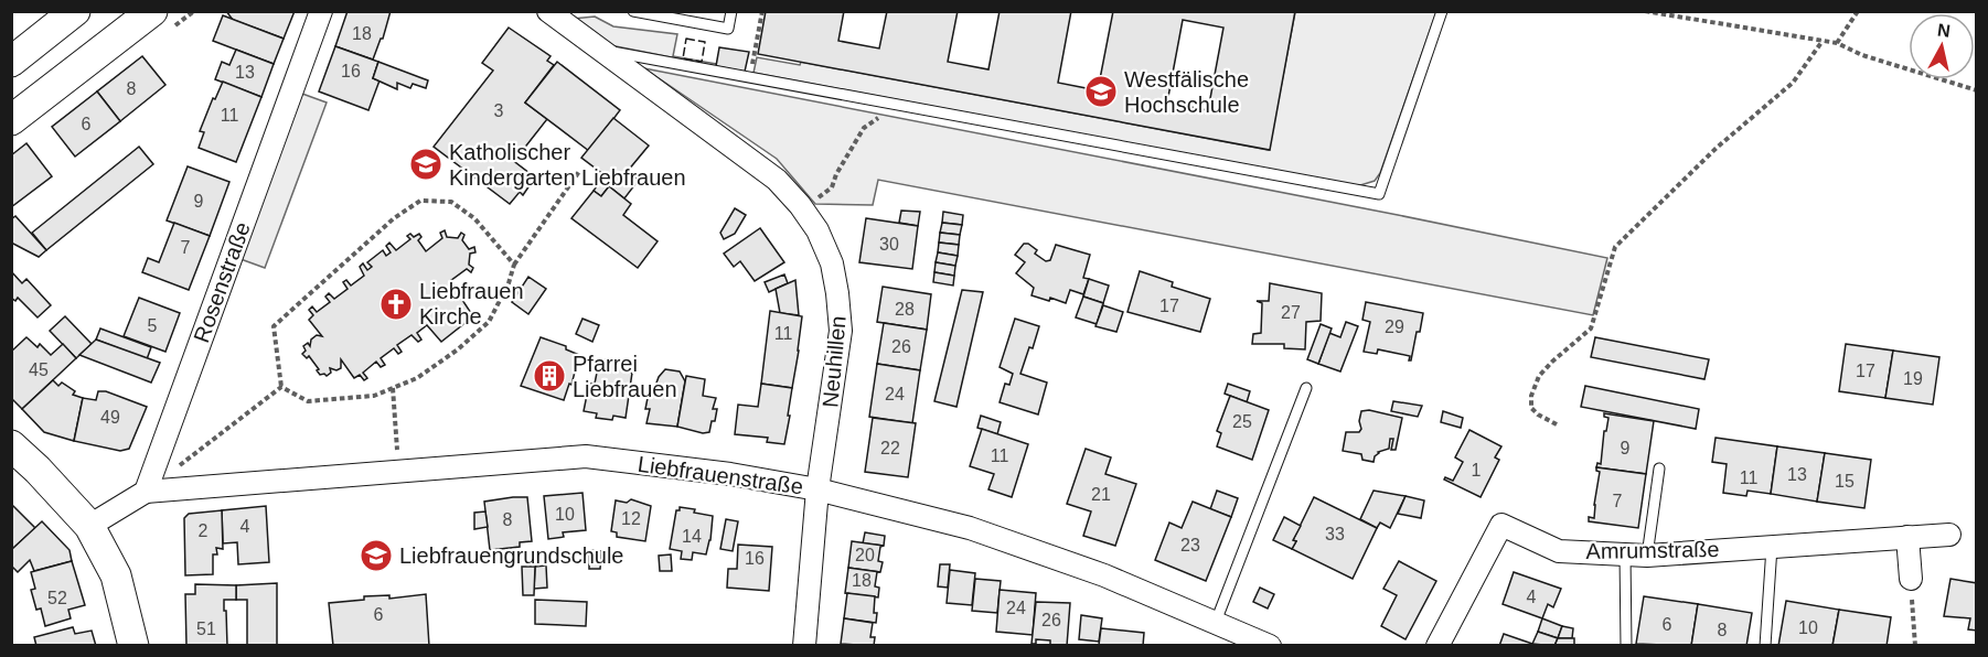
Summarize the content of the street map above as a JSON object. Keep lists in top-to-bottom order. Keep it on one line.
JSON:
{"streets":{"street":["Rosenstraße","Neuhillen","Liebfrauenstraße","Amrumstraße"]},"crossings":[["Rosenstraße","Liebfrauenstraße"],["Neuhillen","Liebfrauenstraße"]],"places":{"school or university":["Westfälische Hochschule","Katholischer Kindergarten Liebfrauen","Liebfrauengrundschule"],"church":["Liebfrauen Kirche"],"building":["Pfarrei Liebfrauen"]},"house_numbers":["18","16","13","8","3","11","6","9","30","7","17","28","27","5","29","11","26","45","17","19","24","49","25","22","9","11","1","13","11","15","21","7","10","12","8","4","2","33","14","23","20","16","18","4","52","24","6","26","6","10","51","8"],"north":"top"}
